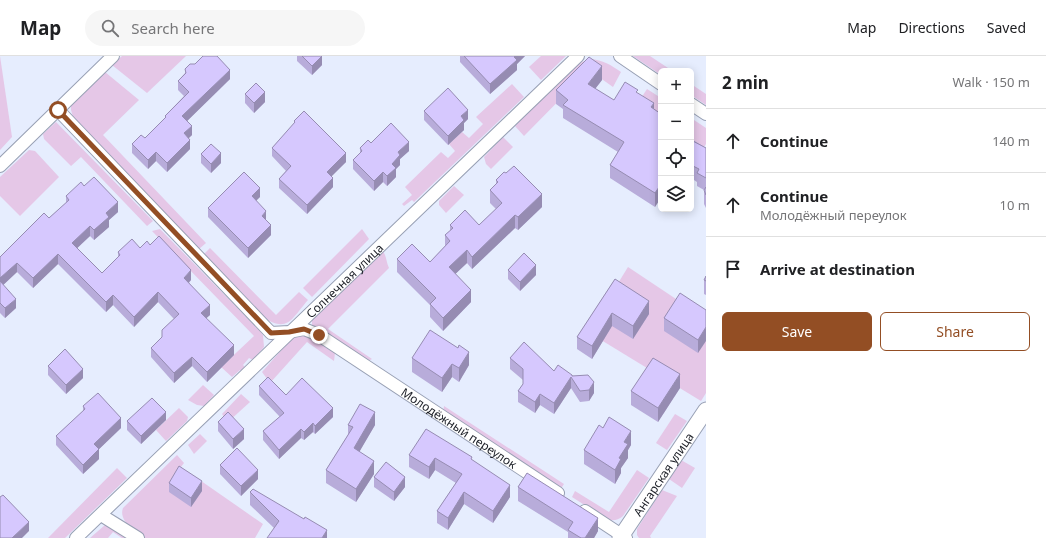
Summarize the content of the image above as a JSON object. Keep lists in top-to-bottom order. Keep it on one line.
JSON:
{"streets":{"street":["Солнечная улица","Молодёжный переулок","Ангарская улица"]},"crossings":[["Солнечная улица","Молодёжный переулок"],["Молодёжный переулок","Ангарская улица"]],"page":{"header":"Map","search":"Search here","nav":["Map","Directions","Saved"],"heading":["2 min","Walk · 150 m"],"map_buttons":["+","−"],"list":[["Continue","140 m"],["Continue","Молодёжный переулок","10 m"],"Arrive at destination"],"buttons":["Save","Share"]}}
